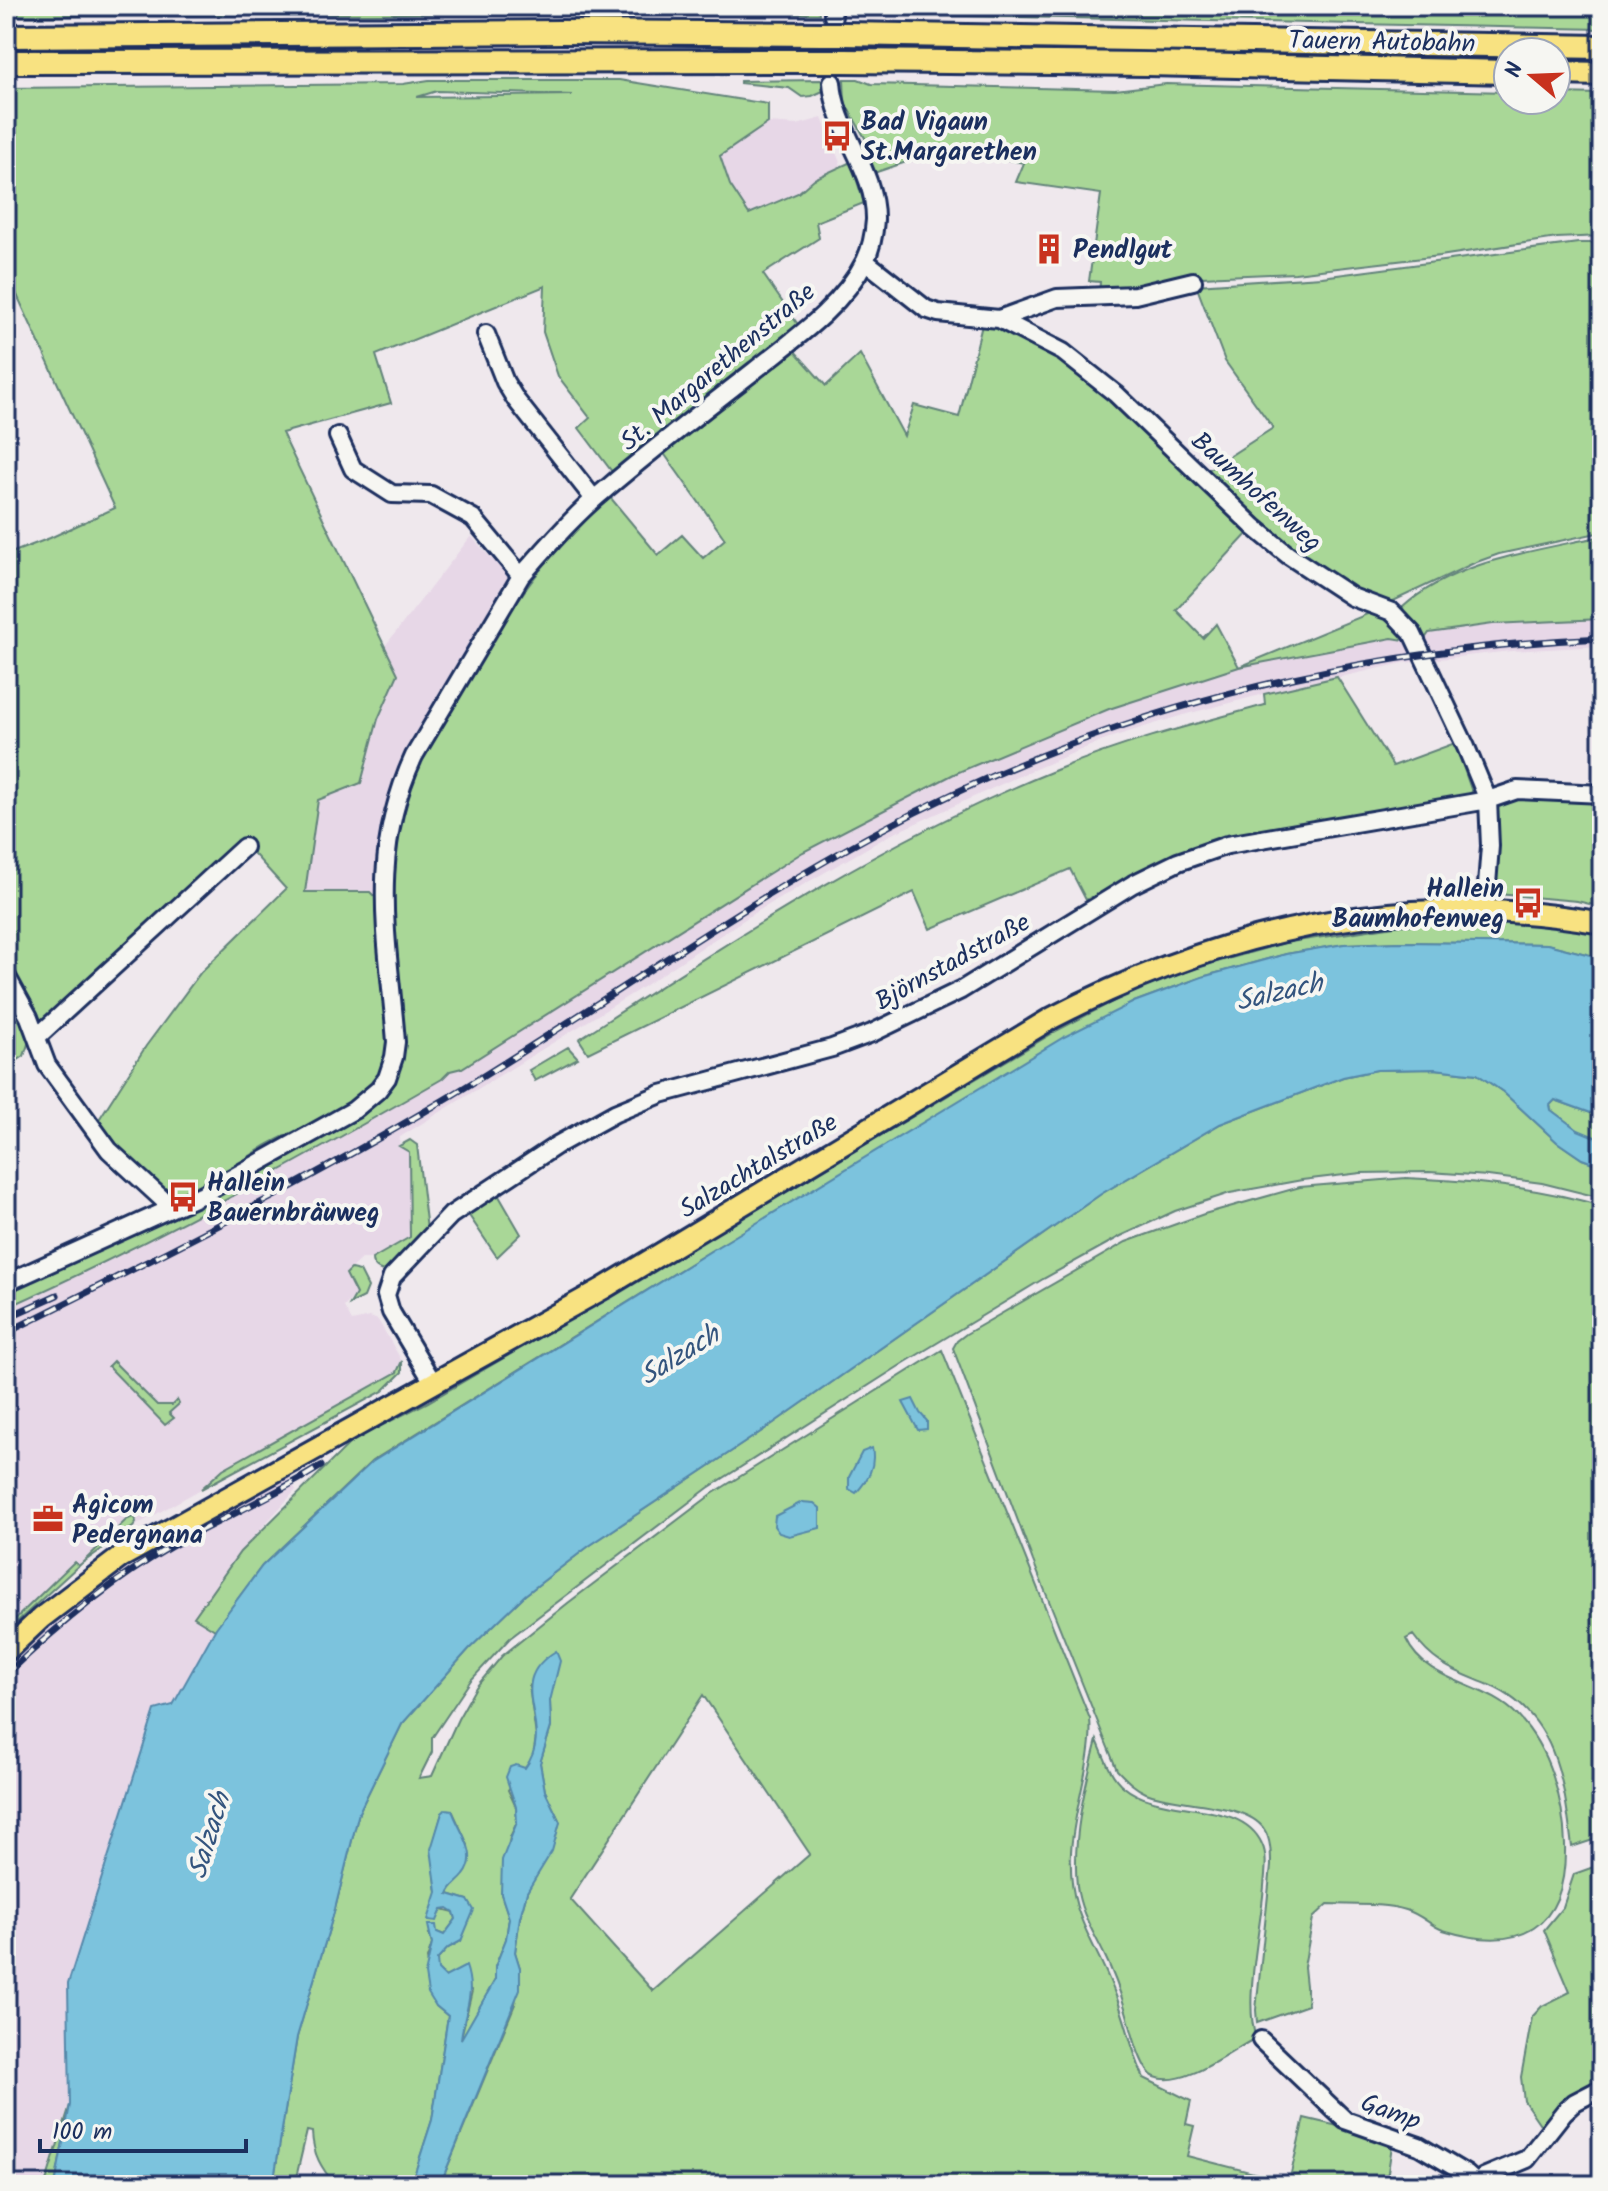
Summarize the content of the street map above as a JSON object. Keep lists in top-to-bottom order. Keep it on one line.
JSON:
{"streets":{"highway":["Tauern Autobahn"],"main road":["Salzachtalstraße"],"street":["St. Margarethenstraße","Baumhofenweg","Björnstadstraße","Gamp"]},"crossings":[["St. Margarethenstraße","Baumhofenweg"],["Baumhofenweg","Björnstadstraße"],["Baumhofenweg","Salzachtalstraße"],["Björnstadstraße","Salzachtalstraße"]],"water":["Salzach"],"places":{"bus stop":["Bad Vigaun St.Margarethen","Hallein Baumhofenweg","Hallein Bauernbräuweg"],"building":["Pendlgut"],"office":["Agicom Pedergnana"]},"scale_bar":"100 m","north":"left"}
